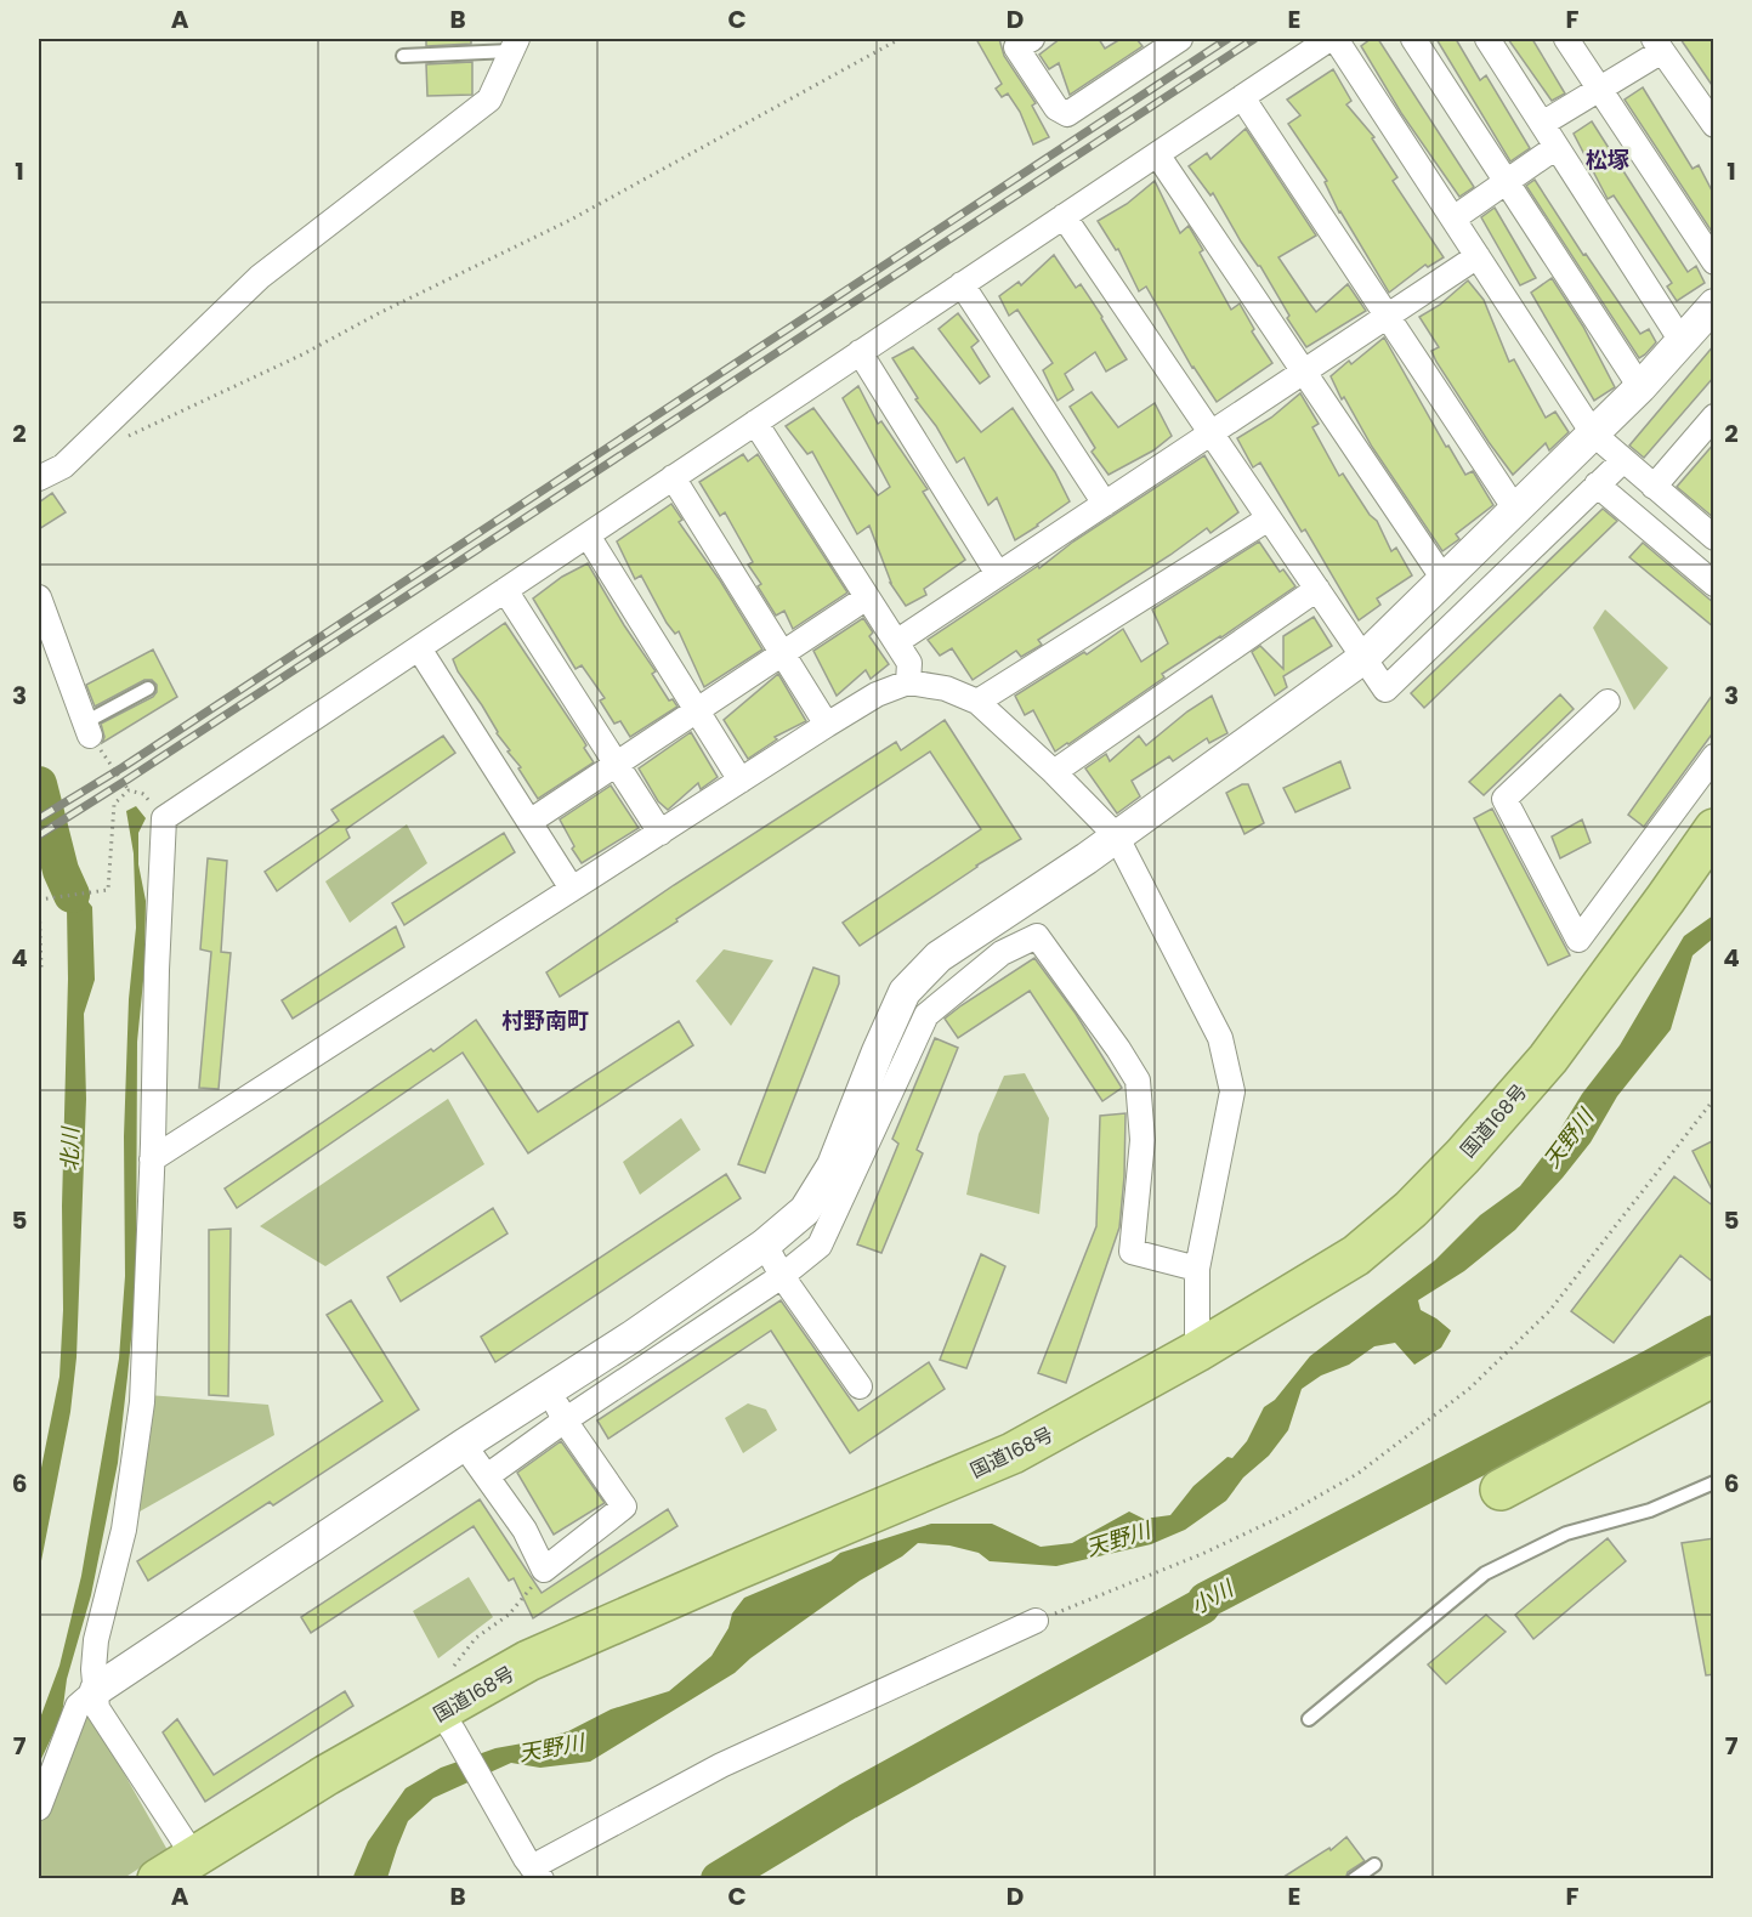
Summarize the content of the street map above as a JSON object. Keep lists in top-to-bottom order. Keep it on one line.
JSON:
{"streets":{"highway":["国道168号"]},"districts":["松塚","村野南町"],"water":["天野川","北川","小川"],"grid":{"columns":["A","B","C","D","E","F"],"rows":["1","2","3","4","5","6","7"]}}
